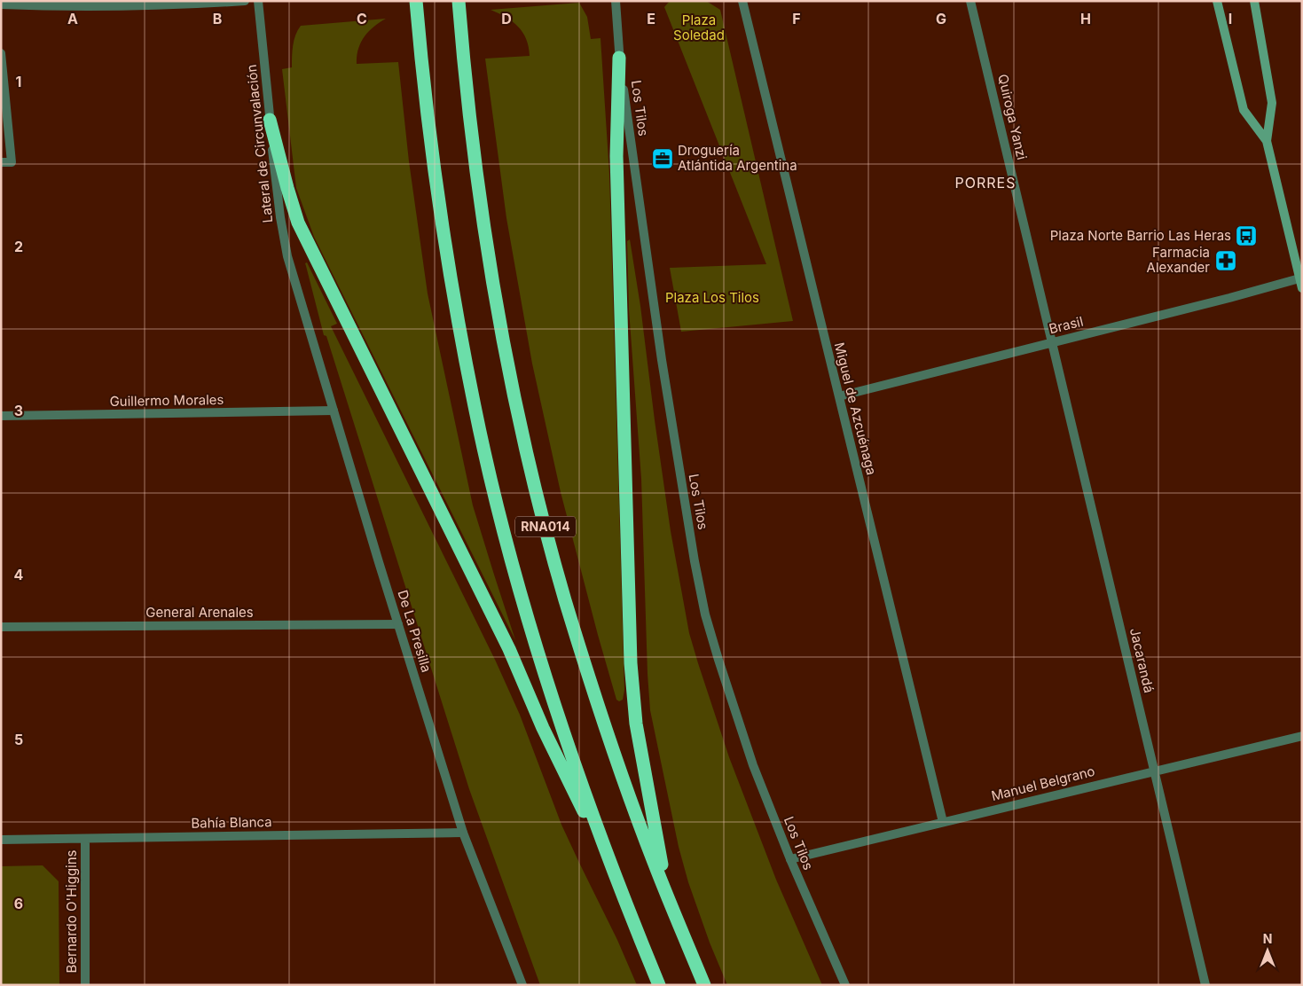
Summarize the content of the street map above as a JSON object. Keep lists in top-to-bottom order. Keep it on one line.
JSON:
{"streets":{"highway":["RNA014"],"street":["Los Tilos","Quiroga Yanzi","Lateral de Circunvalación","Brasil","Guillermo Morales","Miguel de Azcuénaga","General Arenales","De La Presilla","Jacarandá","Manuel Belgrano","Bahía Blanca","Bernardo O'Higgins"]},"crossings":[["Los Tilos","Manuel Belgrano"],["Quiroga Yanzi","Brasil"],["Quiroga Yanzi","Jacarandá"],["Lateral de Circunvalación","De La Presilla"],["Brasil","Miguel de Azcuénaga"],["Brasil","Jacarandá"],["Guillermo Morales","De La Presilla"],["Miguel de Azcuénaga","Manuel Belgrano"],["General Arenales","De La Presilla"],["De La Presilla","Bahía Blanca"],["Jacarandá","Manuel Belgrano"],["Bahía Blanca","Bernardo O'Higgins"]],"districts":["PORRES"],"parks":["Plaza Soledad","Plaza Los Tilos"],"places":{"office":["Droguería Atlántida Argentina"],"bus stop":["Plaza Norte Barrio Las Heras"],"pharmacy":["Farmacia Alexander"]},"north":"top","grid":{"columns":["A","B","C","D","E","F","G","H","I"],"rows":["1","2","3","4","5","6"]}}
